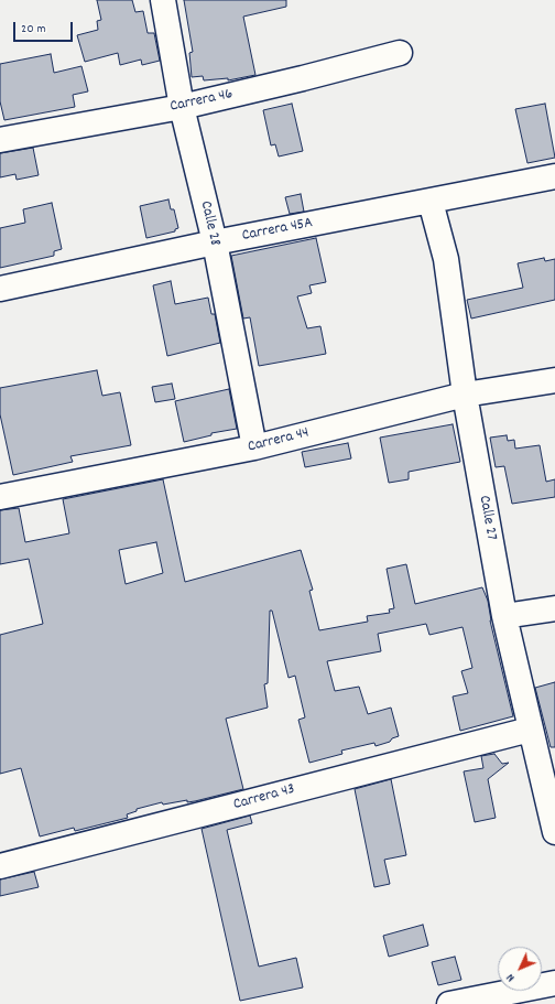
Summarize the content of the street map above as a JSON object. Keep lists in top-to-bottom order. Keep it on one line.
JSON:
{"streets":{"street":["Carrera 46","Calle 28","Carrera 45A","Carrera 44","Calle 27","Carrera 43"]},"crossings":[["Carrera 46","Calle 28"],["Calle 28","Carrera 45A"],["Calle 28","Carrera 44"],["Carrera 45A","Calle 27"],["Carrera 44","Calle 27"],["Calle 27","Carrera 43"]],"scale_bar":"20 m","north":"bottom left"}
